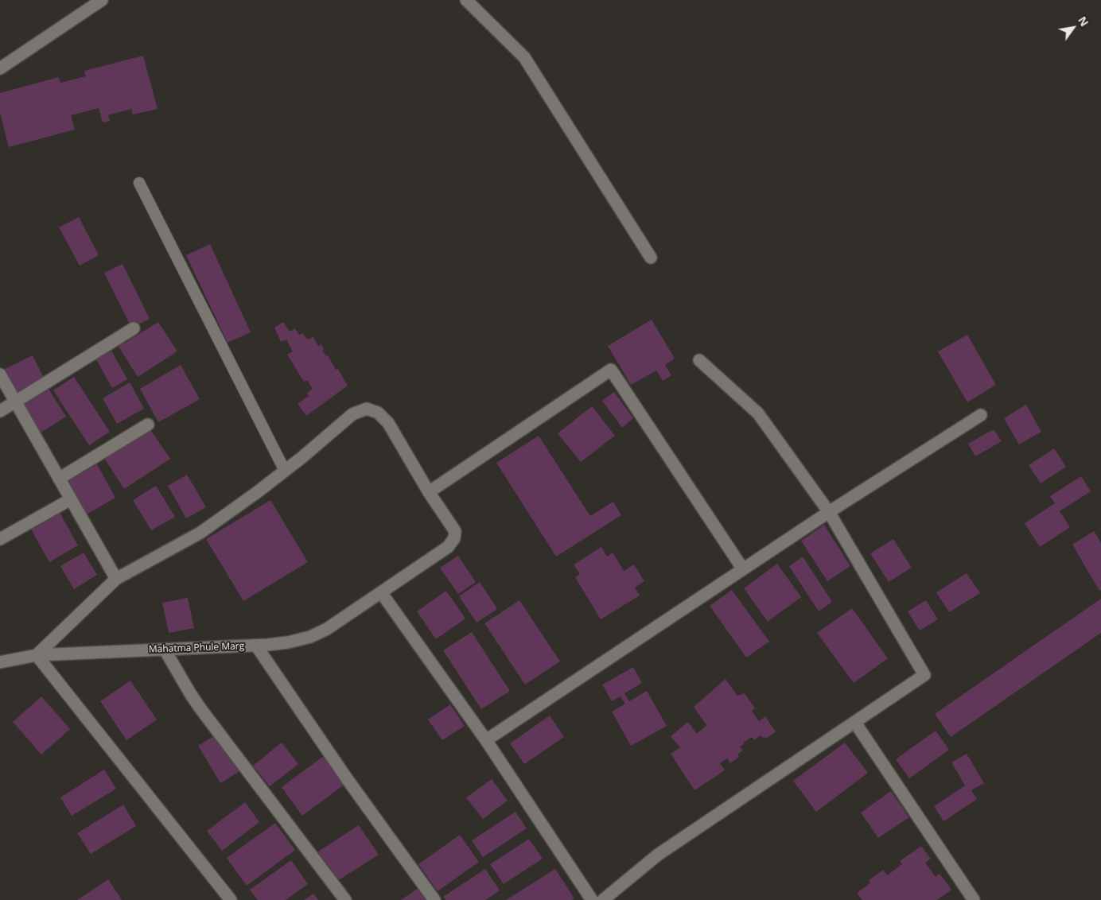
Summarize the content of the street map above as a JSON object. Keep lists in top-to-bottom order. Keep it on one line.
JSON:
{"streets":{"street":["Mahatma Phule Marg"]},"north":"top right"}
